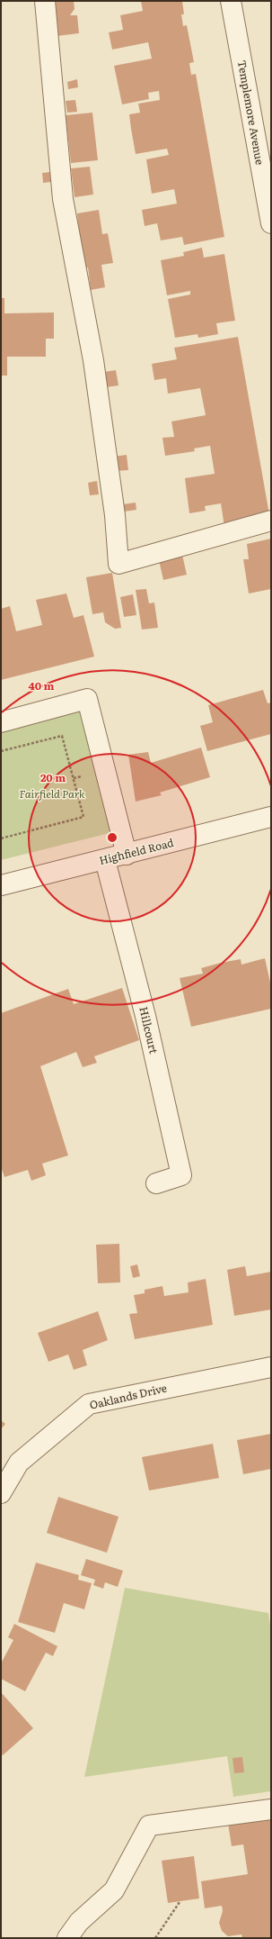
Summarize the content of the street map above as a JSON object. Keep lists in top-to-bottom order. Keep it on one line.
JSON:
{"streets":{"street":["Templemore Avenue","Highfield Road","Hillcourt","Oaklands Drive"]},"crossings":[["Highfield Road","Hillcourt"]],"parks":["Fairfield Park"],"rings":["40 m","20 m"]}
